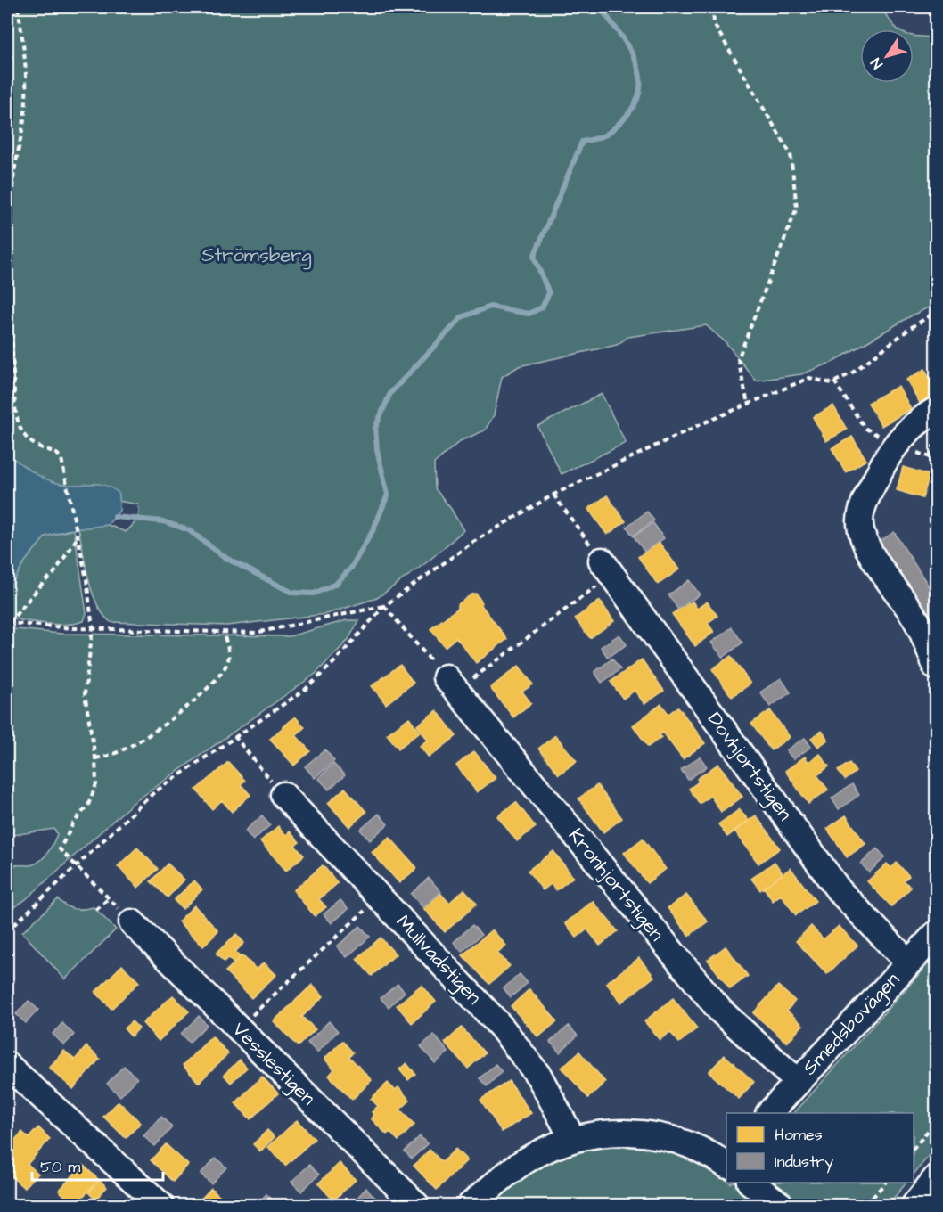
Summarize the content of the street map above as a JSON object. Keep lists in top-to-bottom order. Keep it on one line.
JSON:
{"streets":{"street":["Dovhjortstigen","Kronhjortstigen","Mullvadstigen","Smedsbovägen","Vesslestigen"]},"crossings":[["Dovhjortstigen","Smedsbovägen"],["Kronhjortstigen","Smedsbovägen"]],"parks":["Strömsberg"],"legend":["Homes","Industry"],"scale_bar":"50 m","north":"bottom left"}
